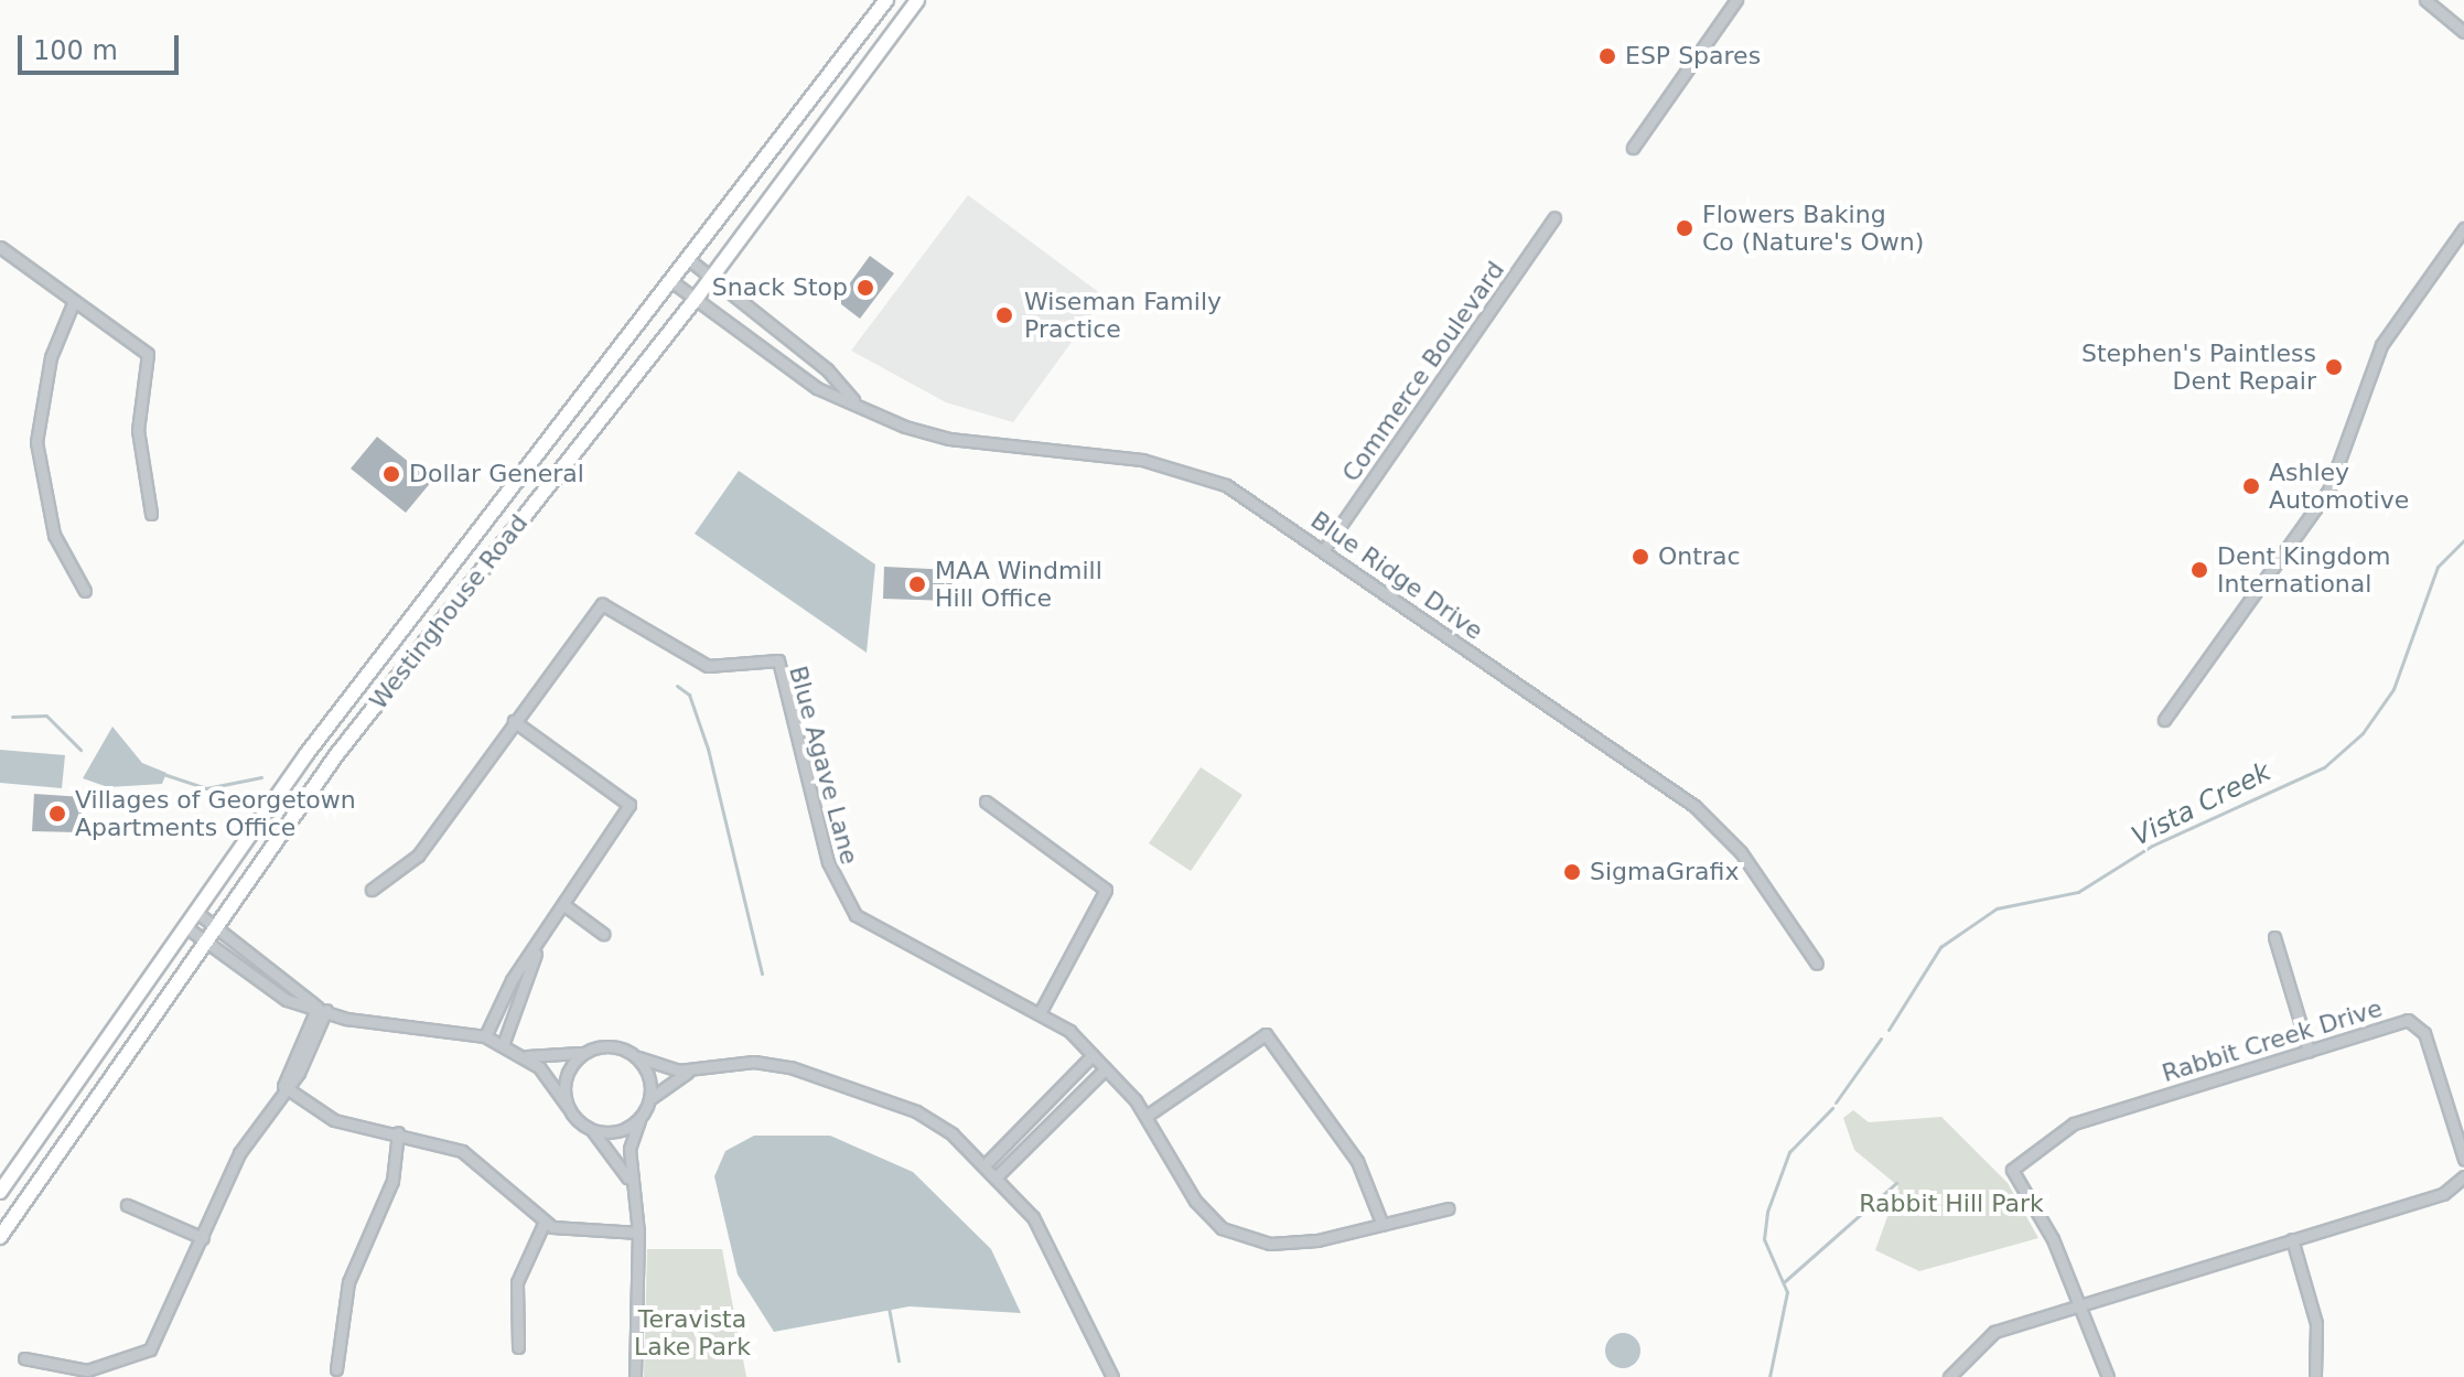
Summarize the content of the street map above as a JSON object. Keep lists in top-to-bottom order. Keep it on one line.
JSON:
{"streets":{"main road":["Westinghouse Road"],"street":["Commerce Boulevard","Blue Ridge Drive","Blue Agave Lane","Rabbit Creek Drive"]},"crossings":[["Commerce Boulevard","Blue Ridge Drive"],["Blue Ridge Drive","Westinghouse Road"]],"water":["Vista Creek"],"parks":["Rabbit Hill Park","Teravista Lake Park"],"places":["ESP Spares","Flowers Baking Co (Nature's Own)","Snack Stop","Wiseman Family Practice","Stephen's Paintless Dent Repair","Dollar General","Ashley Automotive","Ontrac","Dent Kingdom International","MAA Windmill Hill Office","Villages of Georgetown Apartments Office","SigmaGrafix"],"scale_bar":"100 m"}
